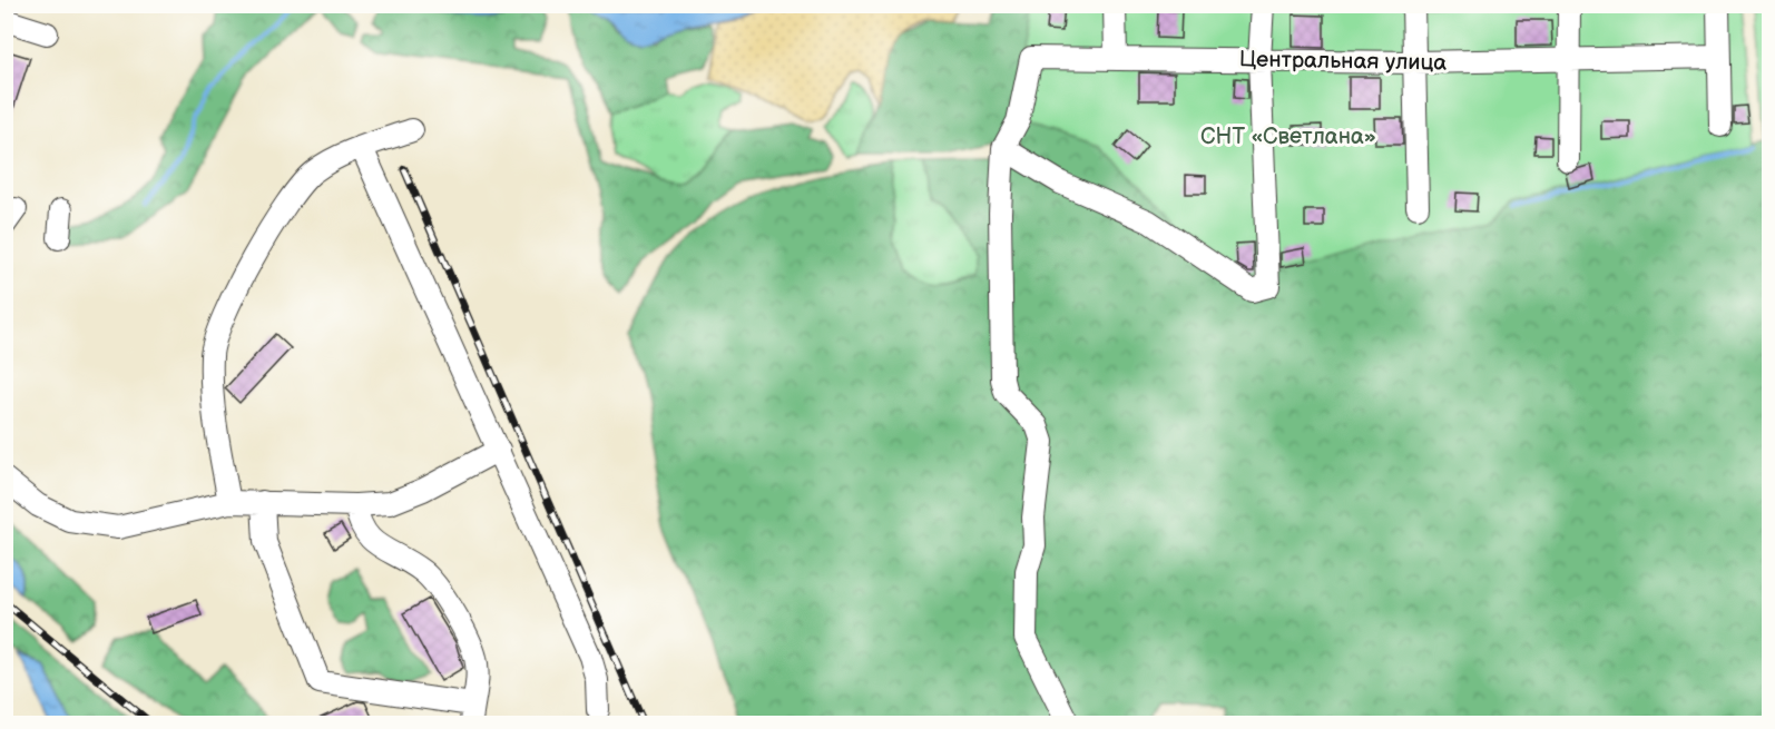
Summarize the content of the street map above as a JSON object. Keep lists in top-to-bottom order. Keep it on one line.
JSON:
{"streets":{"street":["Центральная улица"]},"parks":["СНТ «Светлана»"]}
